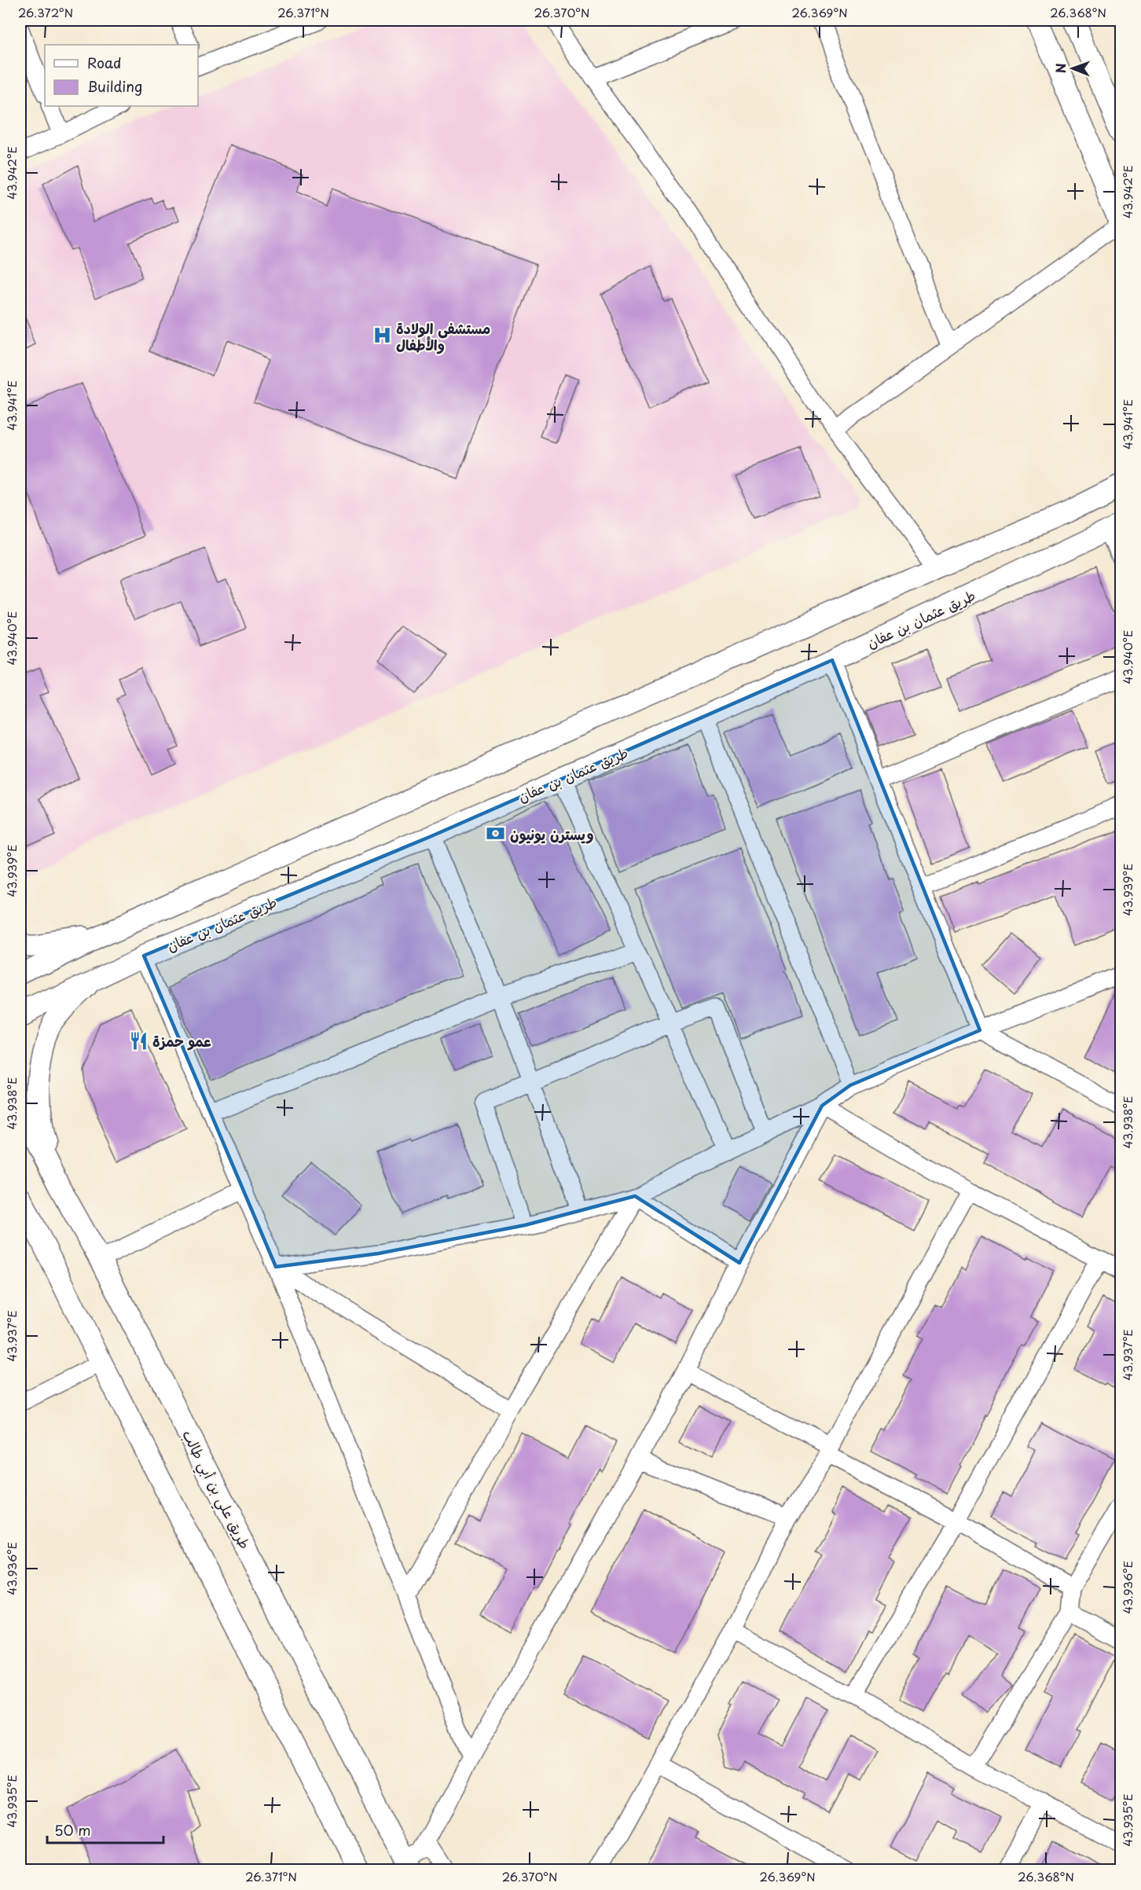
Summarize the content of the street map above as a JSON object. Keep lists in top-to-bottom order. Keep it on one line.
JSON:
{"streets":{"main road":["طريق عثمان بن عفان","طريق علي بن أبي طالب"]},"places":{"hospital":["مستشفى الولادة والأطفال"],"bank":["ويسترن يونيون"],"restaurant":["عمو حمزة"]},"legend":["Road","Building"],"scale_bar":"50 m","north":"left","coordinates":["26.372°N","26.371°N","26.370°N","26.369°N","26.368°N","43.942°E","43.941°E","43.940°E","43.939°E","43.938°E","43.937°E","43.936°E","43.935°E"]}
